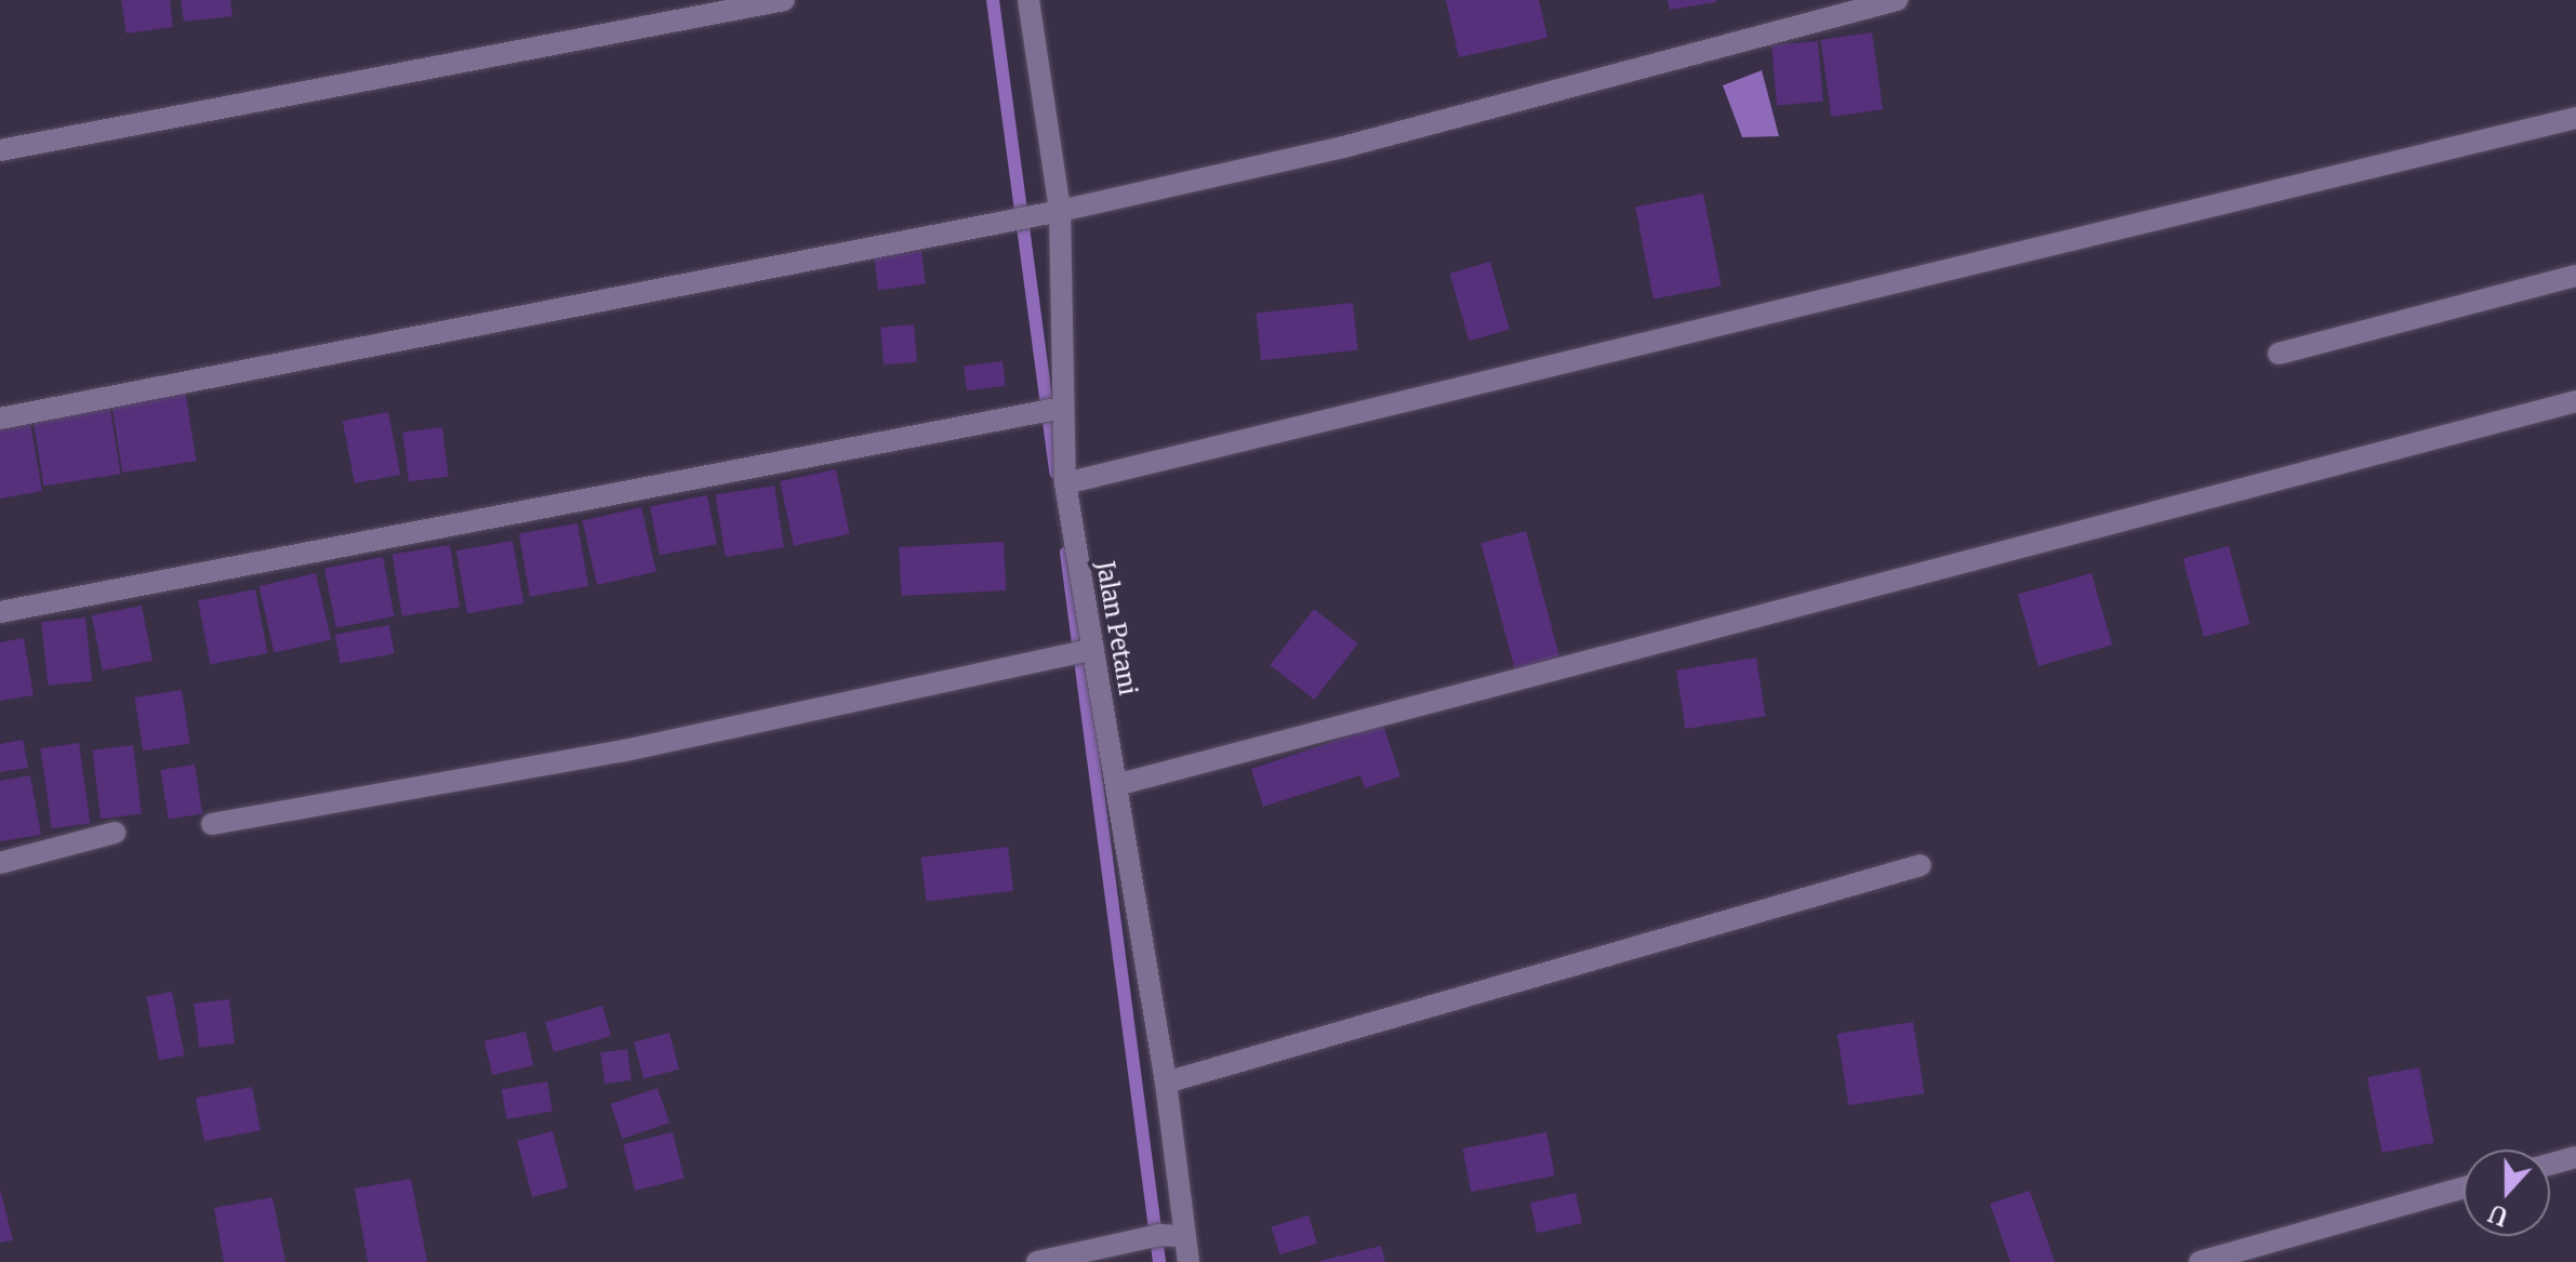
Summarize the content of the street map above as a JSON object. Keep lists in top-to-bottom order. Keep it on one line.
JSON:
{"streets":{"street":["Jalan Petani"]},"north":"bottom"}
